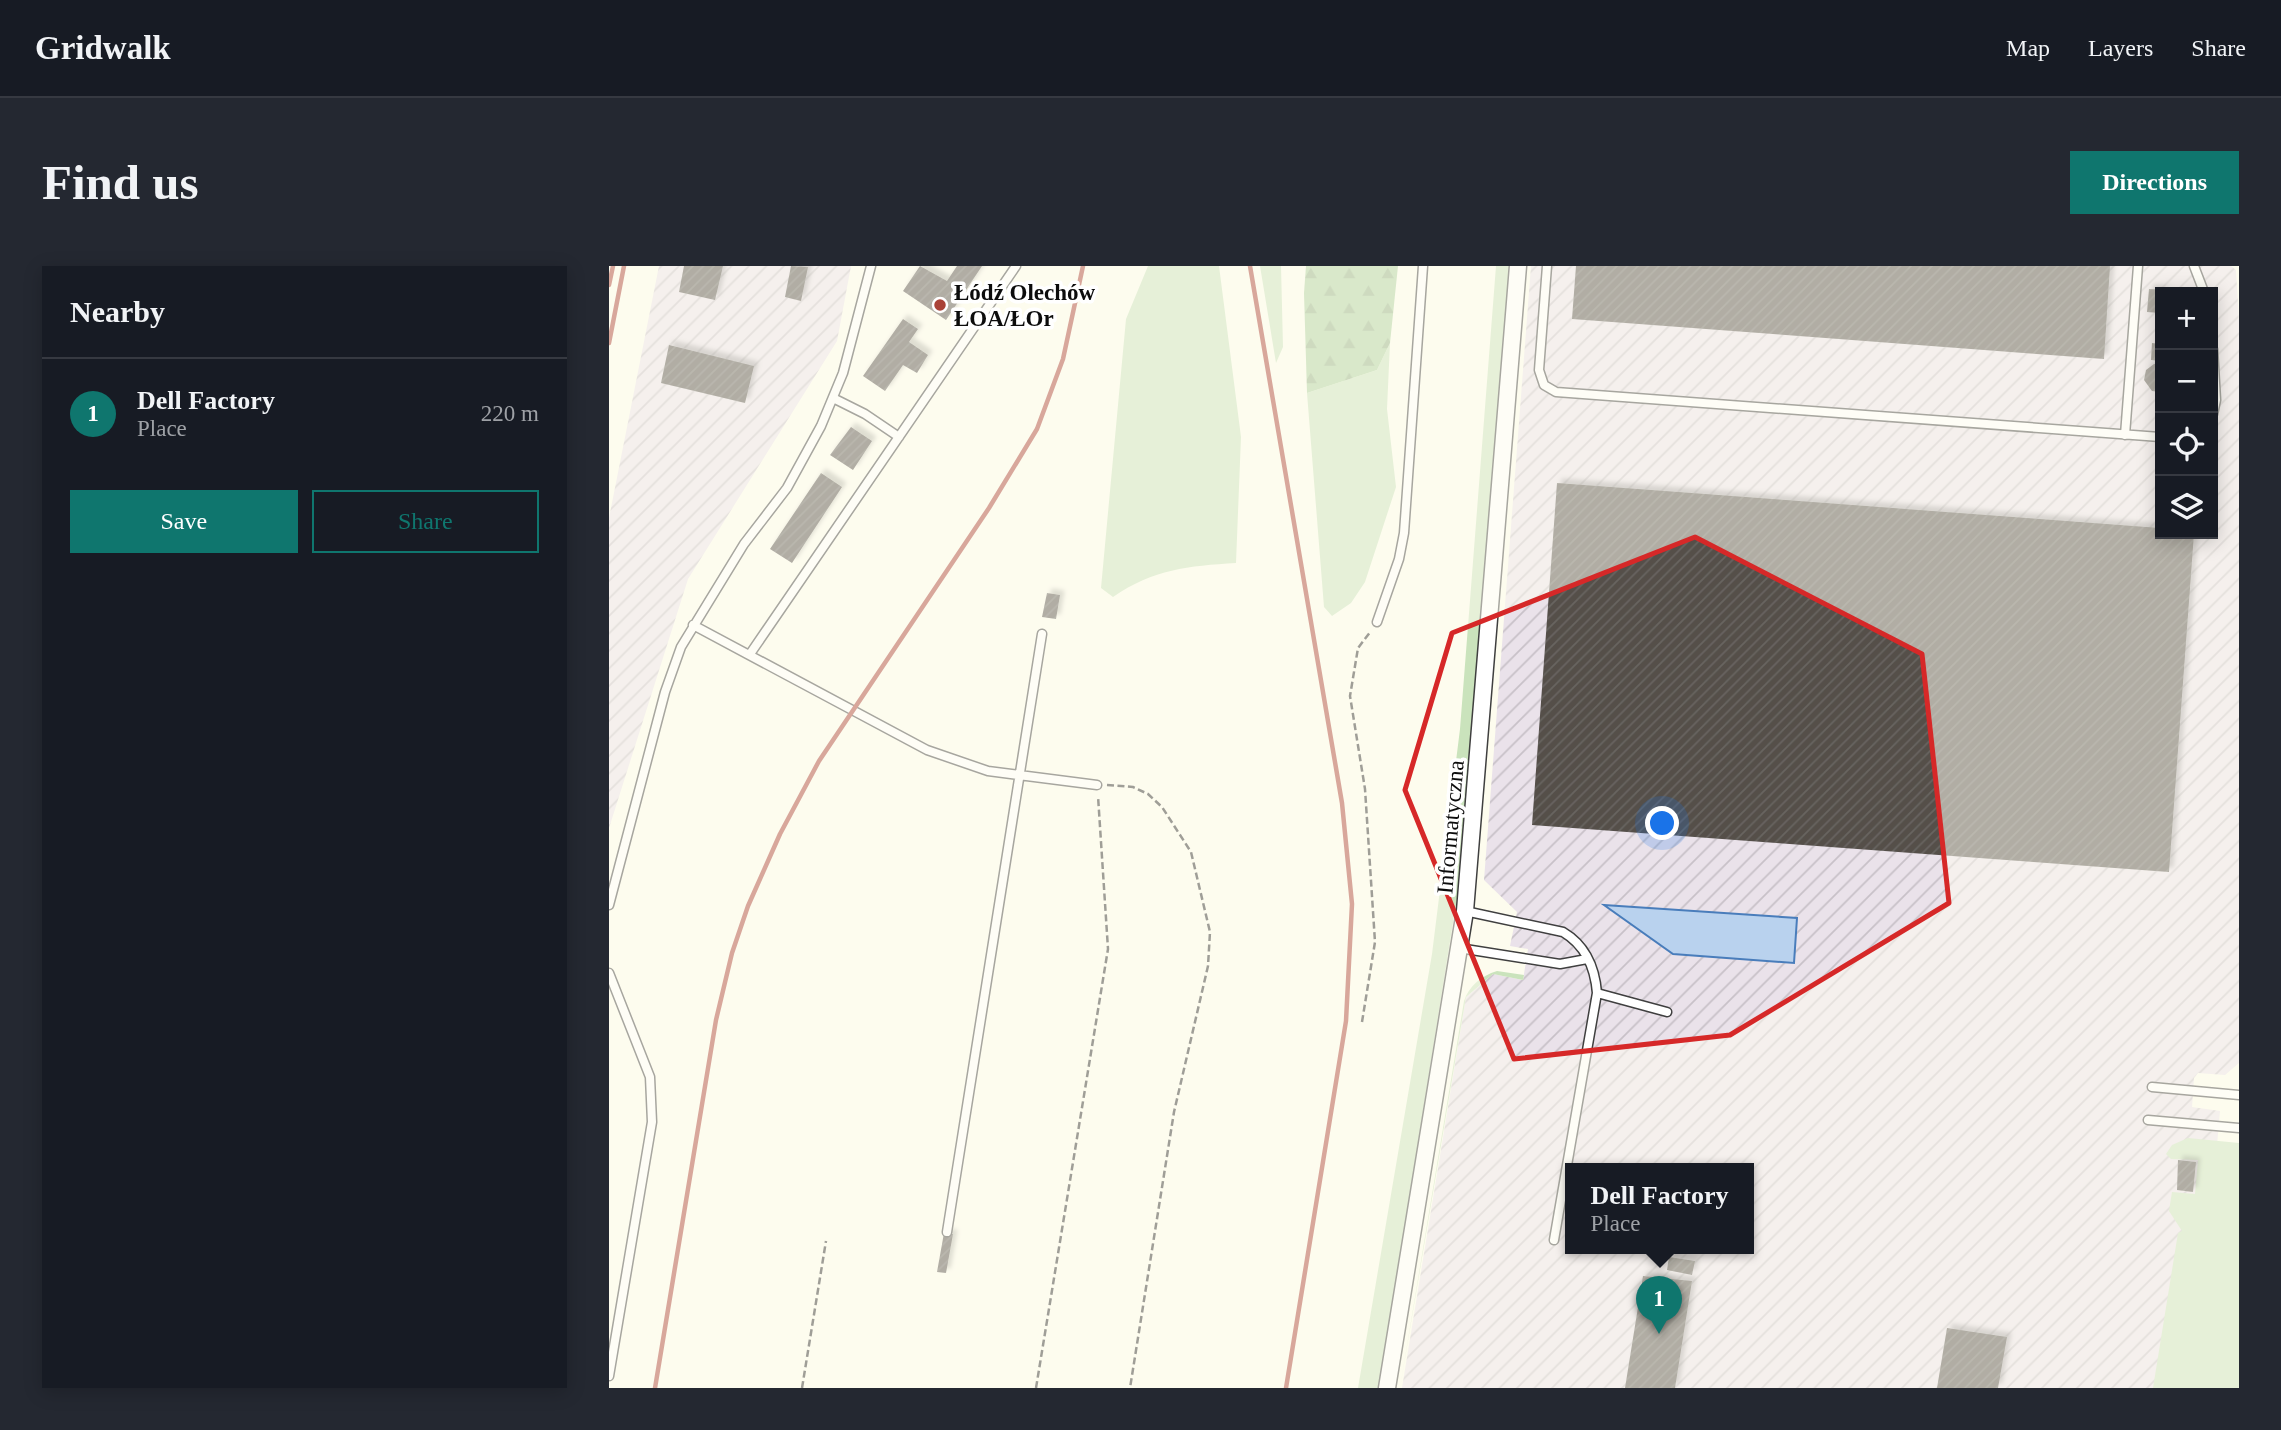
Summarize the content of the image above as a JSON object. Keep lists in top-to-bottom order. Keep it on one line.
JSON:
{"streets":{"street":["Informatyczna"]},"places":["Łódź Olechów ŁOA/ŁOr"],"page":{"header":"Gridwalk","nav":["Map","Layers","Share"],"buttons":["Directions",["Save","Share"]],"title":"Find us","heading":"Nearby","map_buttons":["+","−"],"list":[{"mark":"1","name":"Dell Factory","note":"Place","value":"220 m"}],"popup":["Dell Factory","Place"],"pins":"1"}}
